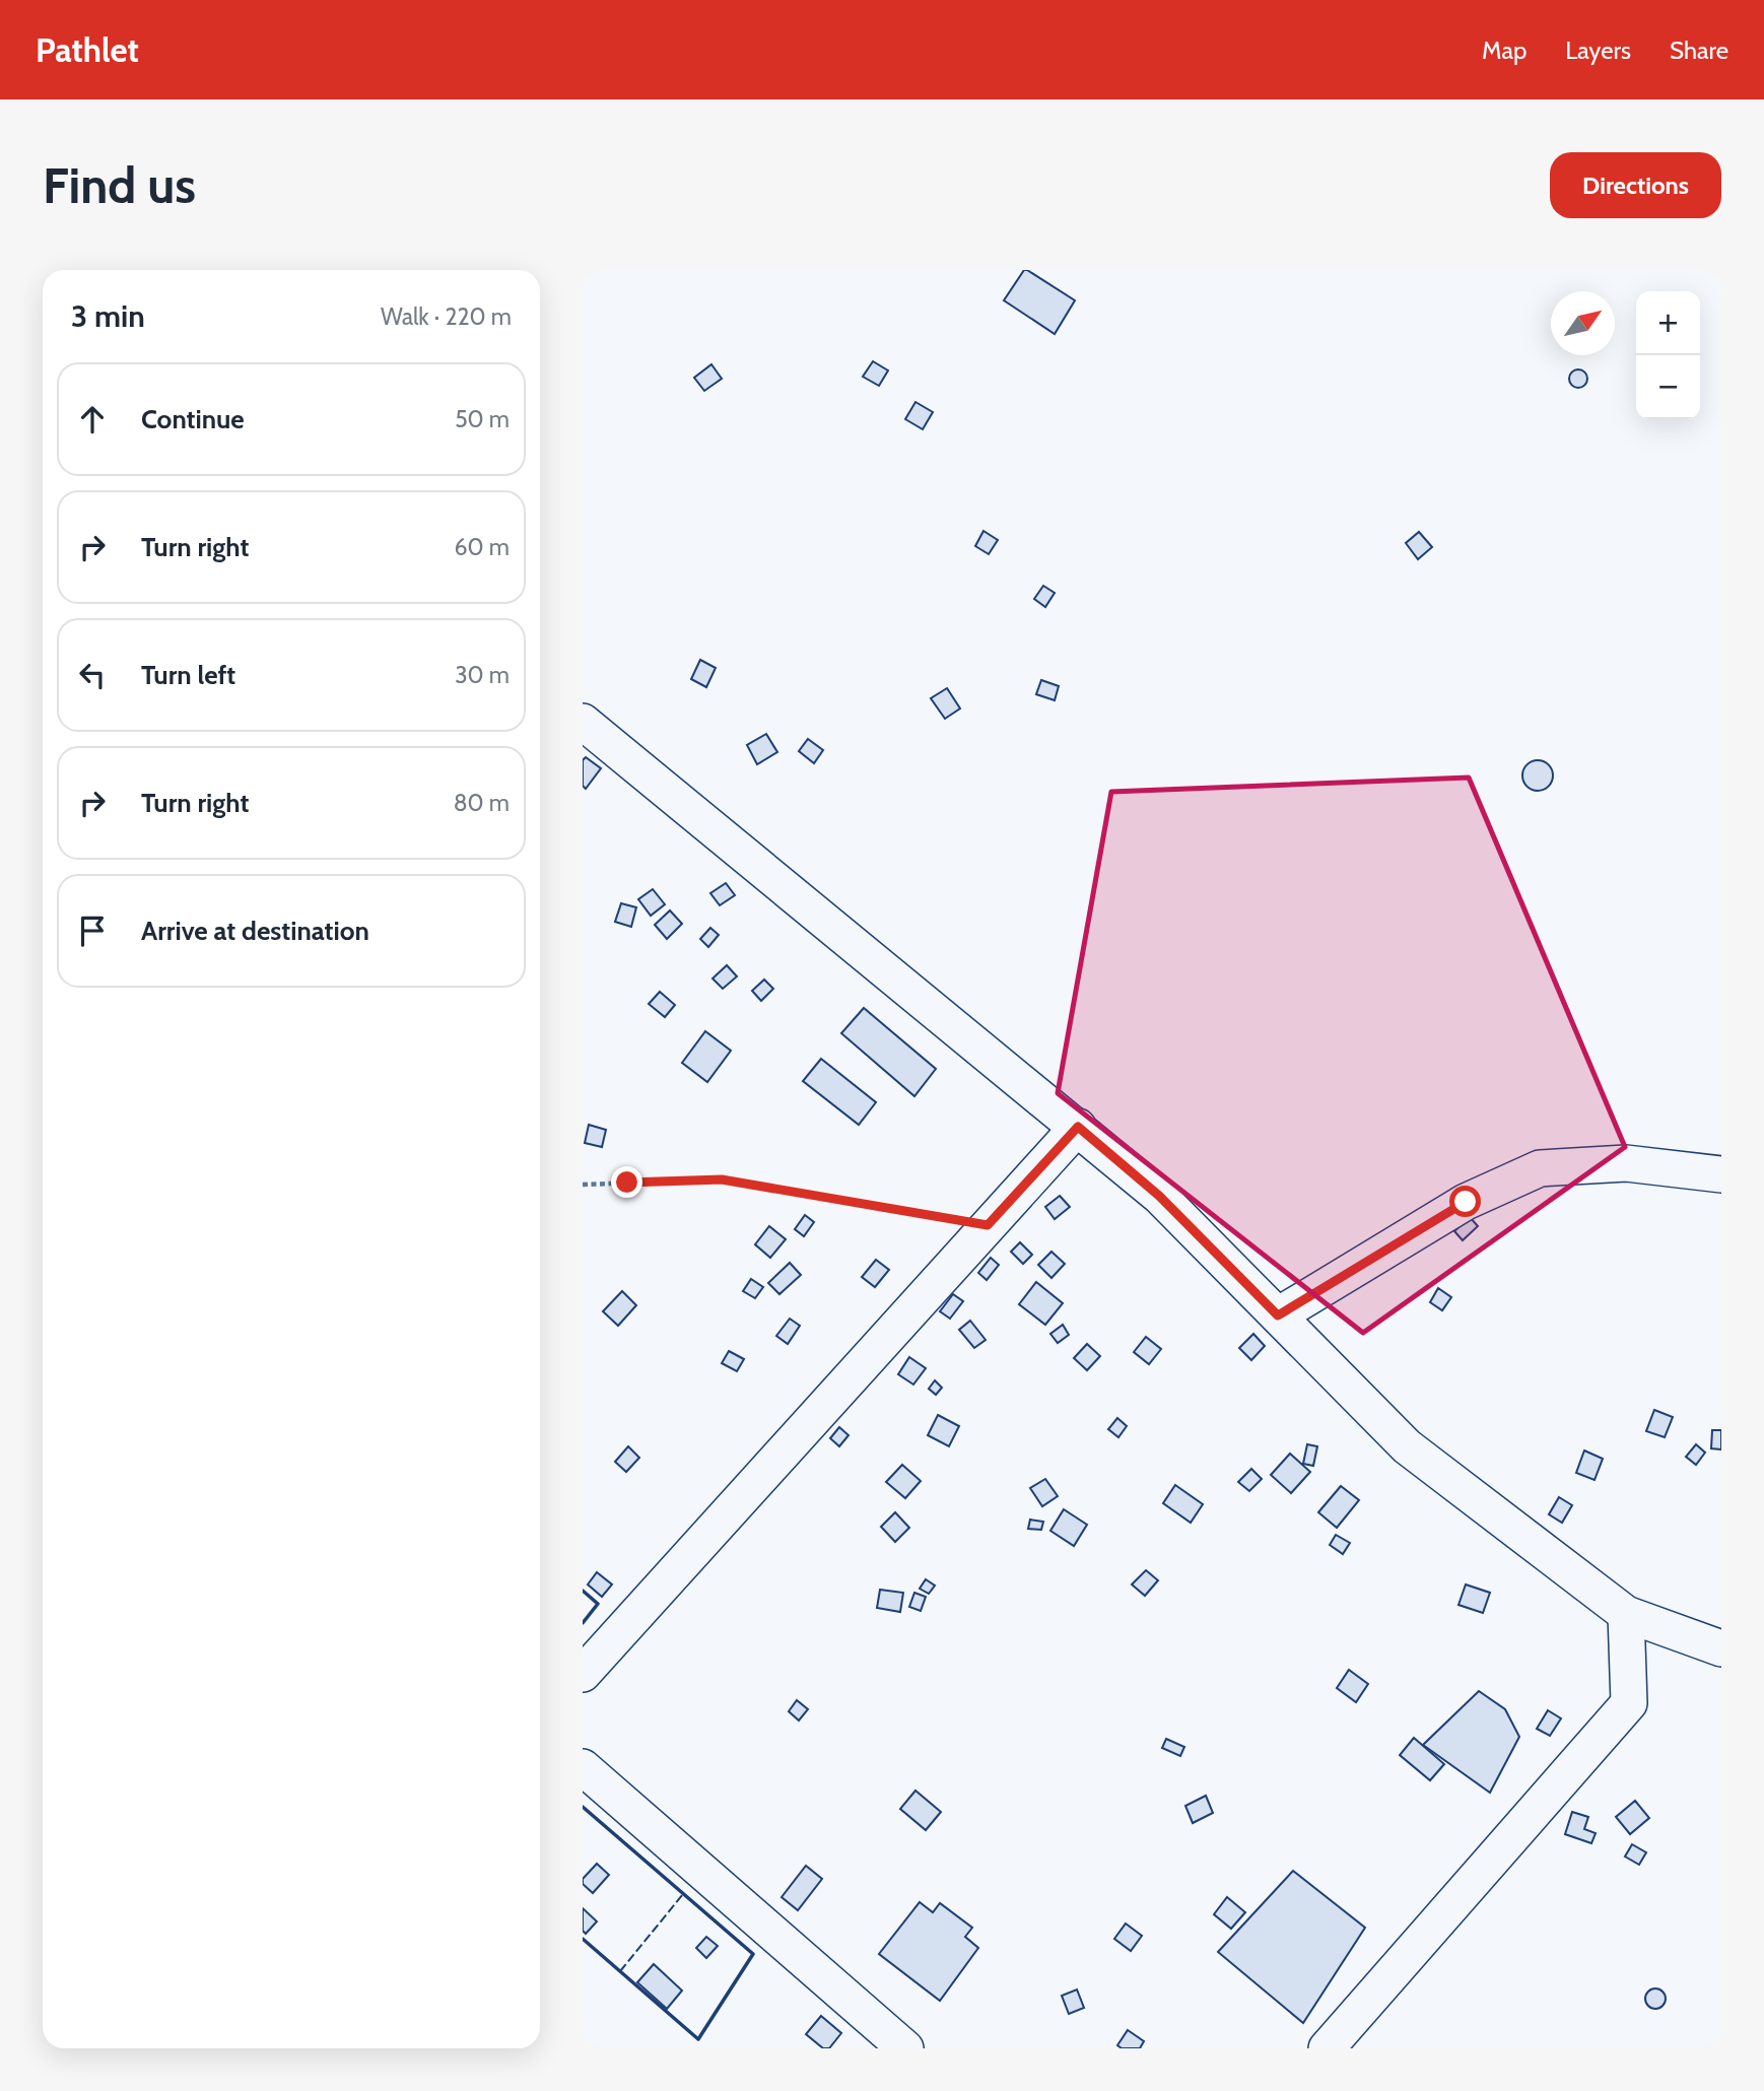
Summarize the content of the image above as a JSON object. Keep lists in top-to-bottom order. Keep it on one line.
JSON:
{"north":"top right","page":{"header":"Pathlet","nav":["Map","Layers","Share"],"buttons":"Directions","title":"Find us","heading":["3 min","Walk · 220 m"],"map_buttons":["+","−"],"list":[["Continue","50 m"],["Turn right","60 m"],["Turn left","30 m"],["Turn right","80 m"],"Arrive at destination"]}}
